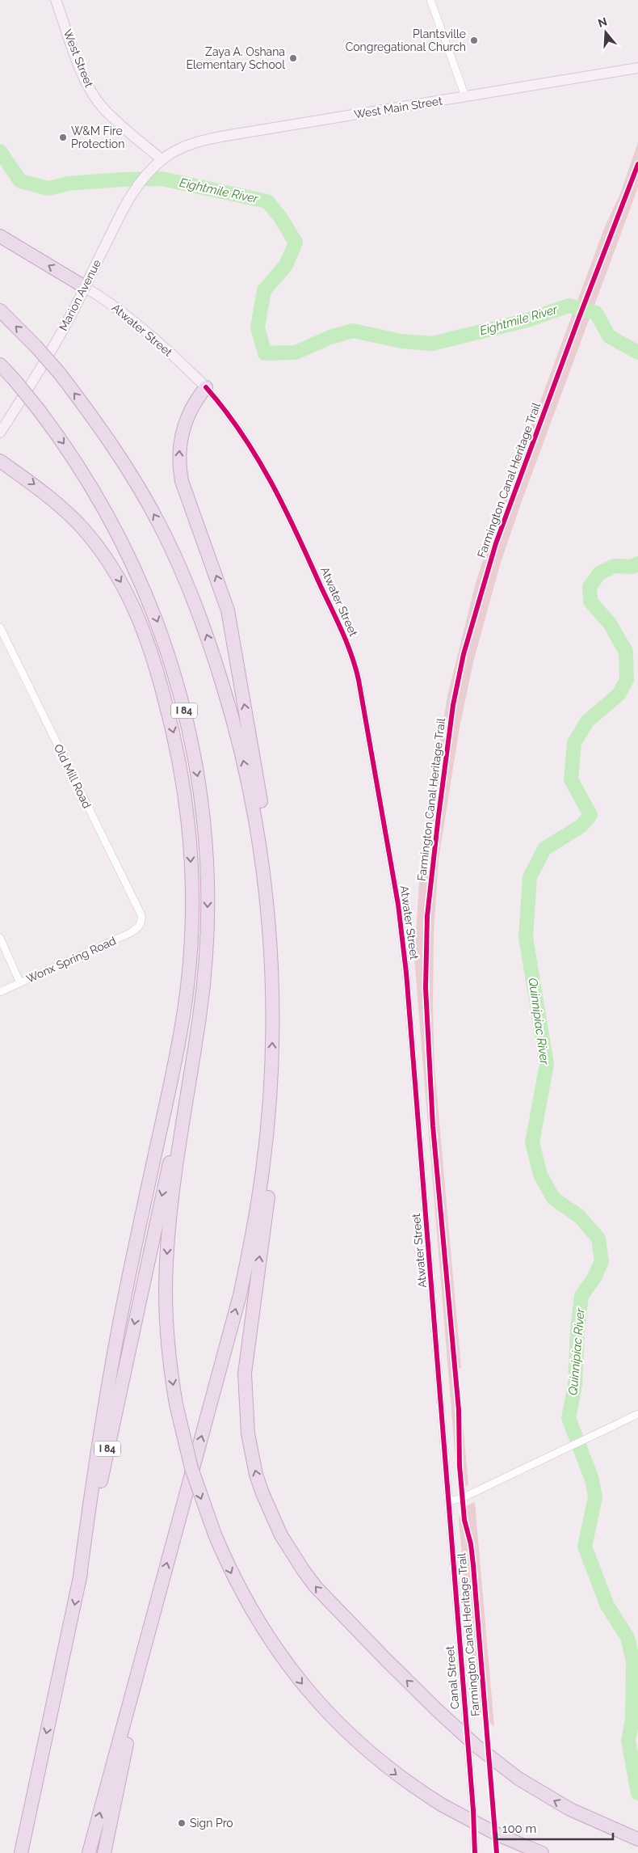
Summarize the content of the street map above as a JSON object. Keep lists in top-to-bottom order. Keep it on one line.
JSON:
{"streets":{"highway":["I 84"],"main road":["West Street","West Main Street","Marion Avenue","Atwater Street"],"street":["Old Mill Road","Wonx Spring Road","Canal Street"],"cycle path":["Farmington Canal Heritage Trail"]},"crossings":[["West Street","West Main Street"],["West Street","Marion Avenue"],["West Main Street","Marion Avenue"],["Marion Avenue","Atwater Street"],["Atwater Street","Canal Street"],["Old Mill Road","Wonx Spring Road"]],"water":["Eightmile River","Quinnipiac River"],"places":["Plantsville Congregational Church","Zaya A. Oshana Elementary School","W&M Fire Protection","Sign Pro"],"scale_bar":"100 m","north":"top"}
